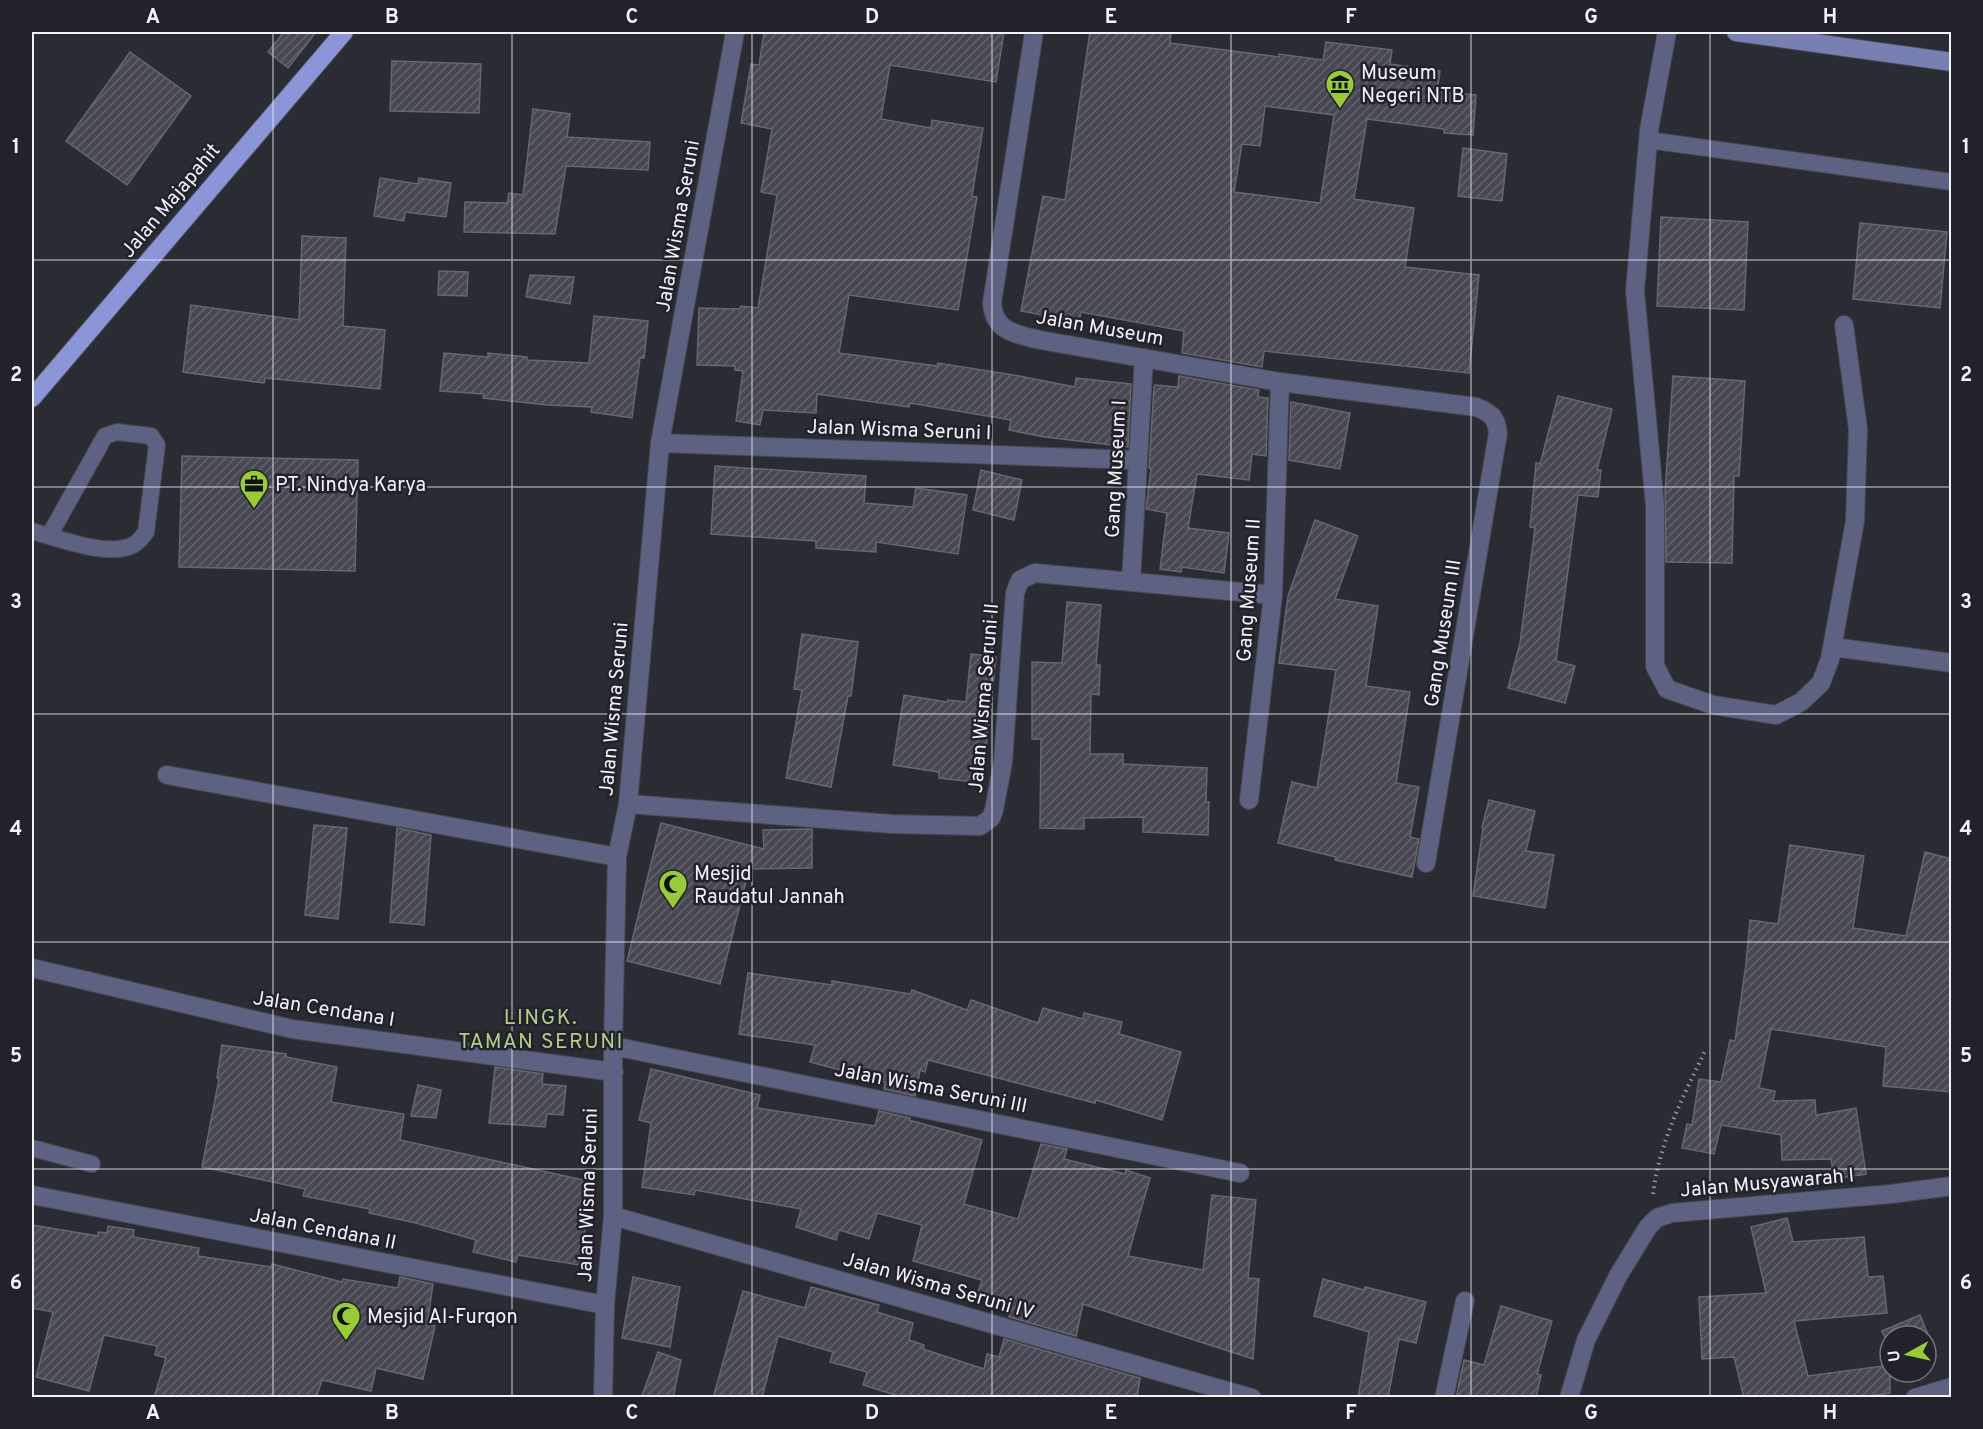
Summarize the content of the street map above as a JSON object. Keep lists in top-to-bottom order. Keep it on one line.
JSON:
{"streets":{"main road":["Jalan Majapahit"],"street":["Jalan Wisma Seruni","Jalan Museum","Jalan Wisma Seruni I","Gang Museum I","Gang Museum II","Gang Museum III","Jalan Wisma Seruni II","Jalan Cendana I","Jalan Wisma Seruni III","Jalan Musyawarah I","Jalan Cendana II","Jalan Wisma Seruni IV"]},"crossings":[["Jalan Wisma Seruni","Jalan Wisma Seruni I"],["Jalan Wisma Seruni","Jalan Wisma Seruni II"],["Jalan Wisma Seruni","Jalan Cendana I"],["Jalan Wisma Seruni","Jalan Wisma Seruni III"],["Jalan Wisma Seruni","Jalan Cendana II"],["Jalan Wisma Seruni","Jalan Wisma Seruni IV"],["Jalan Museum","Gang Museum I"],["Jalan Museum","Gang Museum II"],["Jalan Museum","Gang Museum III"],["Jalan Wisma Seruni I","Gang Museum I"],["Gang Museum I","Jalan Wisma Seruni II"],["Gang Museum II","Jalan Wisma Seruni II"]],"districts":["LINGK. TAMAN SERUNI"],"places":{"museum":["Museum Negeri NTB"],"office":["PT. Nindya Karya"],"mosque":["Mesjid Raudatul Jannah","Mesjid Al-Furqon"]},"north":"left","grid":{"columns":["A","B","C","D","E","F","G","H"],"rows":["1","2","3","4","5","6"]}}
